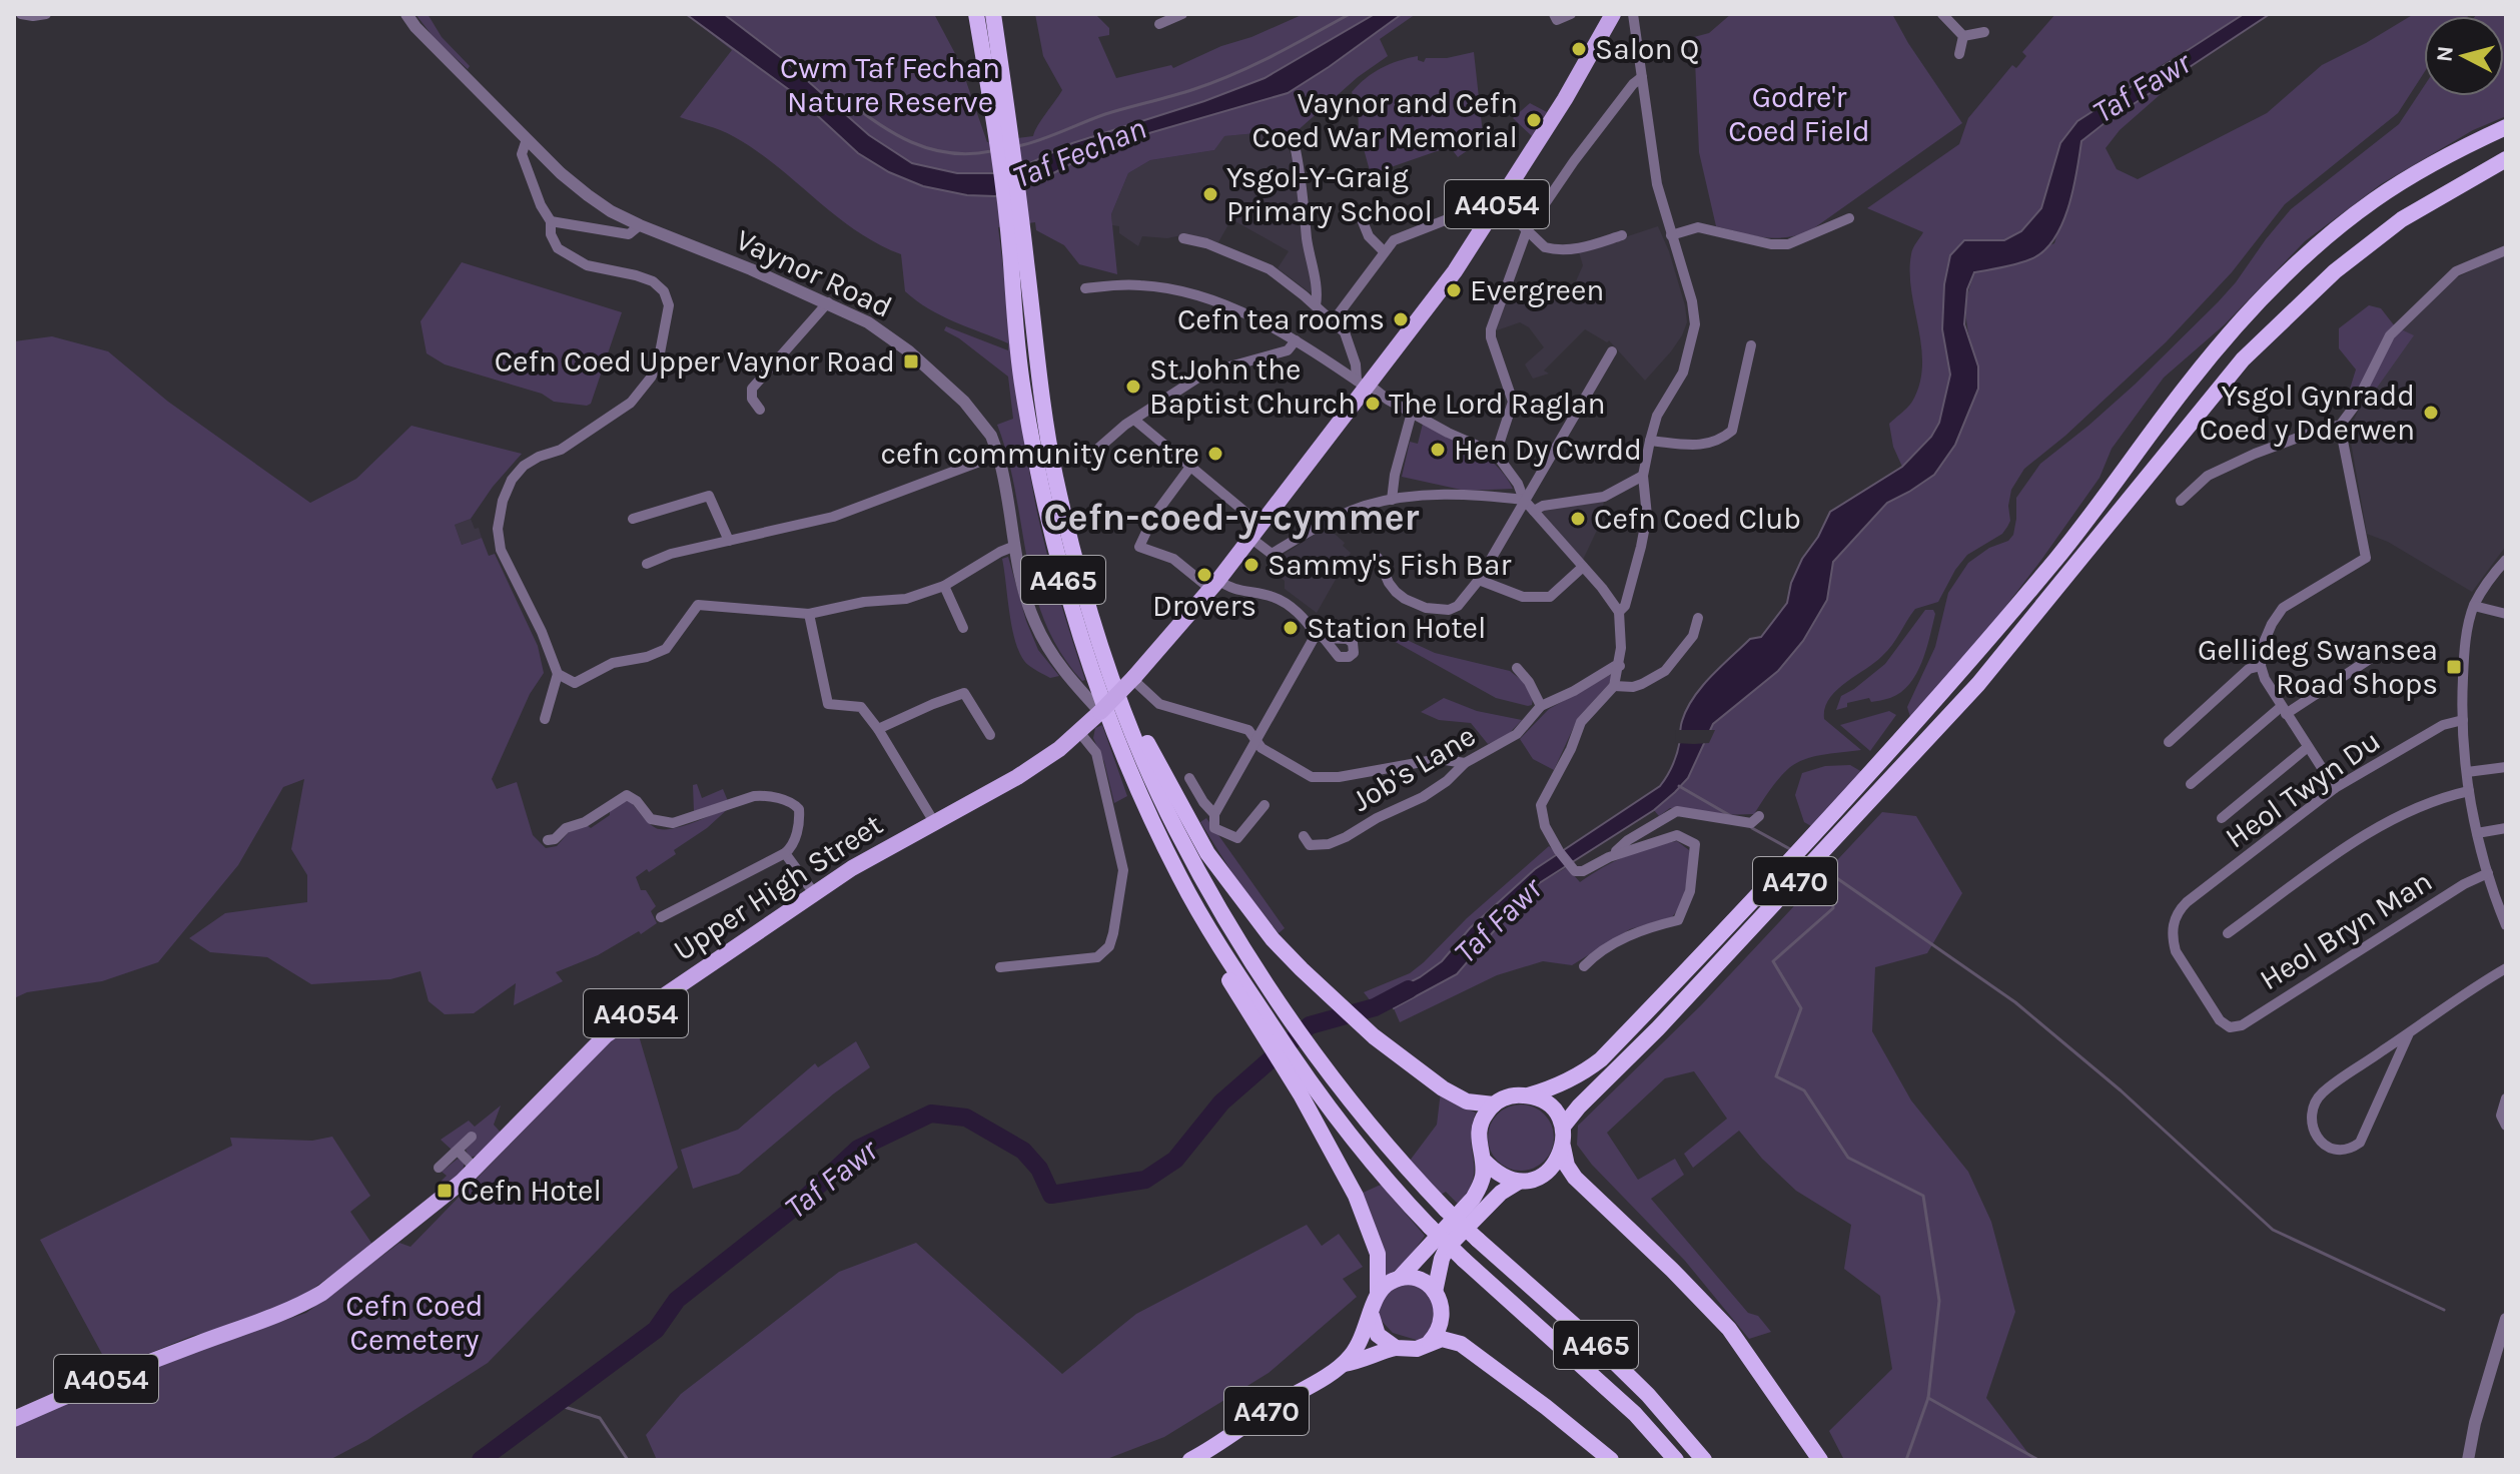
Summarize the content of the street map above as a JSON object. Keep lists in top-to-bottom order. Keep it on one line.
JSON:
{"streets":{"highway":["A465","A470"],"main road":["A4054","Upper High Street"],"street":["Vaynor Road","Job's Lane","Heol Twyn Du","Heol Bryn Man"]},"crossings":[["A4054","Vaynor Road"],["A4054","Upper High Street"],["Vaynor Road","Upper High Street"],["Heol Twyn Du","Heol Bryn Man"]],"districts":["Cefn-coed-y-cymmer"],"water":["Taf Fawr","Taf Fechan"],"parks":["Cwm Taf Fechan Nature Reserve","Godre'r Coed Field","Cefn Coed Cemetery"],"places":{"other":["Salon Q","Vaynor and Cefn Coed War Memorial","Ysgol-Y-Graig Primary School","Evergreen","Cefn tea rooms","St.John the Baptist Church","The Lord Raglan","Ysgol Gynradd Coed y Dderwen","Hen Dy Cwrdd","cefn community centre","Cefn Coed Club","Sammy's Fish Bar","Drovers","Station Hotel"],"transit":["Cefn Coed Upper Vaynor Road","Gellideg Swansea Road Shops","Cefn Hotel"]},"north":"left"}
